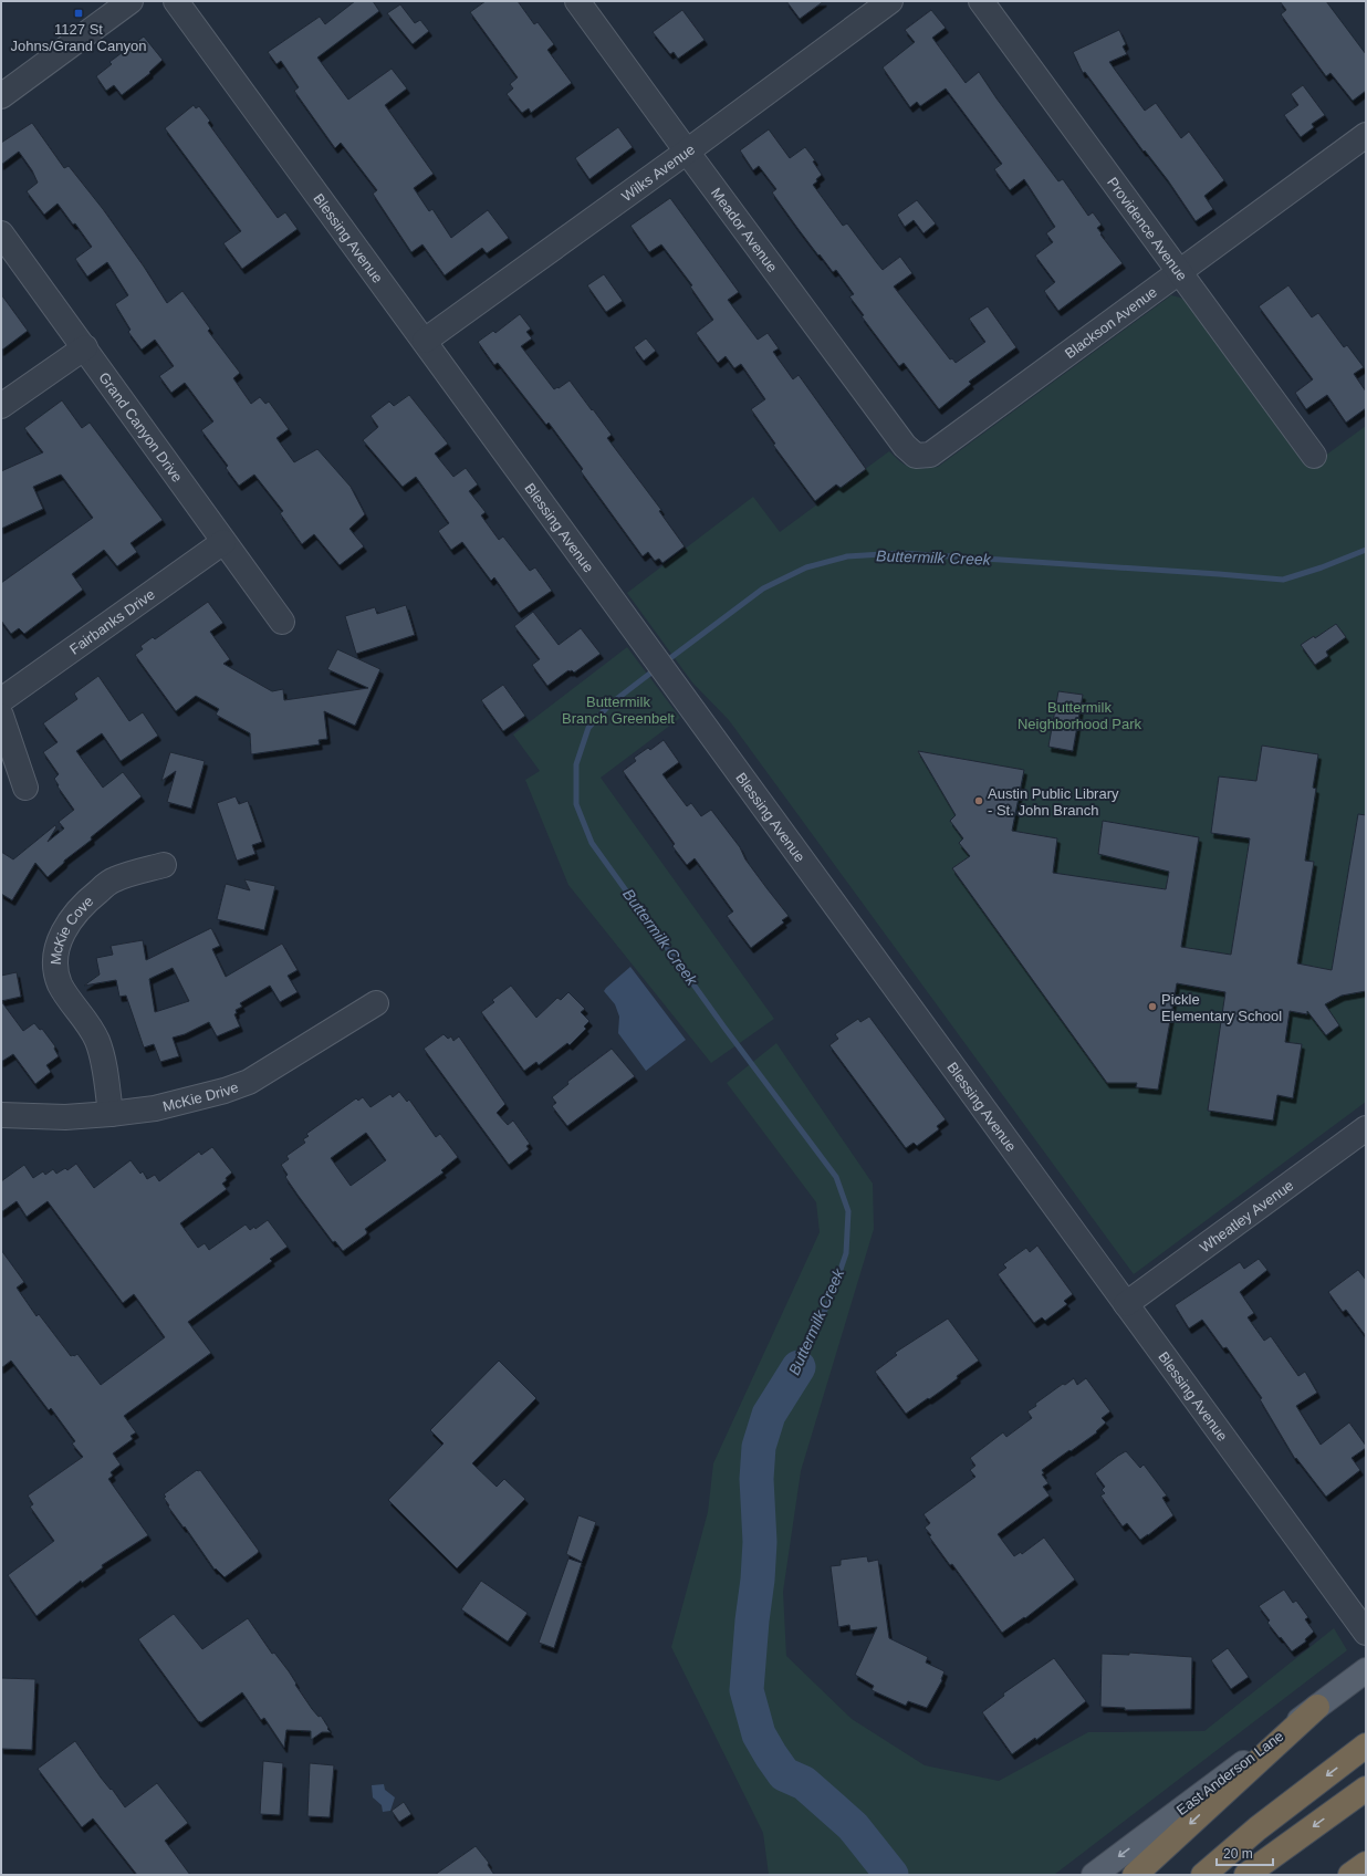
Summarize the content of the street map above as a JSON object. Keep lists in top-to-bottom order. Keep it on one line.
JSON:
{"streets":{"main road":["East Anderson Lane"],"street":["Wilks Avenue","Providence Avenue","Meador Avenue","Blessing Avenue","Blackson Avenue","Grand Canyon Drive","Fairbanks Drive","McKie Cove","McKie Drive","Wheatley Avenue"]},"crossings":[["Wilks Avenue","Meador Avenue"],["Wilks Avenue","Blessing Avenue"],["Providence Avenue","Blackson Avenue"],["Meador Avenue","Blackson Avenue"],["Blessing Avenue","Wheatley Avenue"],["Grand Canyon Drive","Fairbanks Drive"],["McKie Cove","McKie Drive"]],"one_way":["East Anderson Lane"],"water":["Buttermilk Creek"],"parks":["Buttermilk Branch Greenbelt","Buttermilk Neighborhood Park"],"places":{"transit":["1127 St Johns/Grand Canyon"],"other":["Austin Public Library - St. John Branch","Pickle Elementary School"]},"scale_bar":"20 m"}
